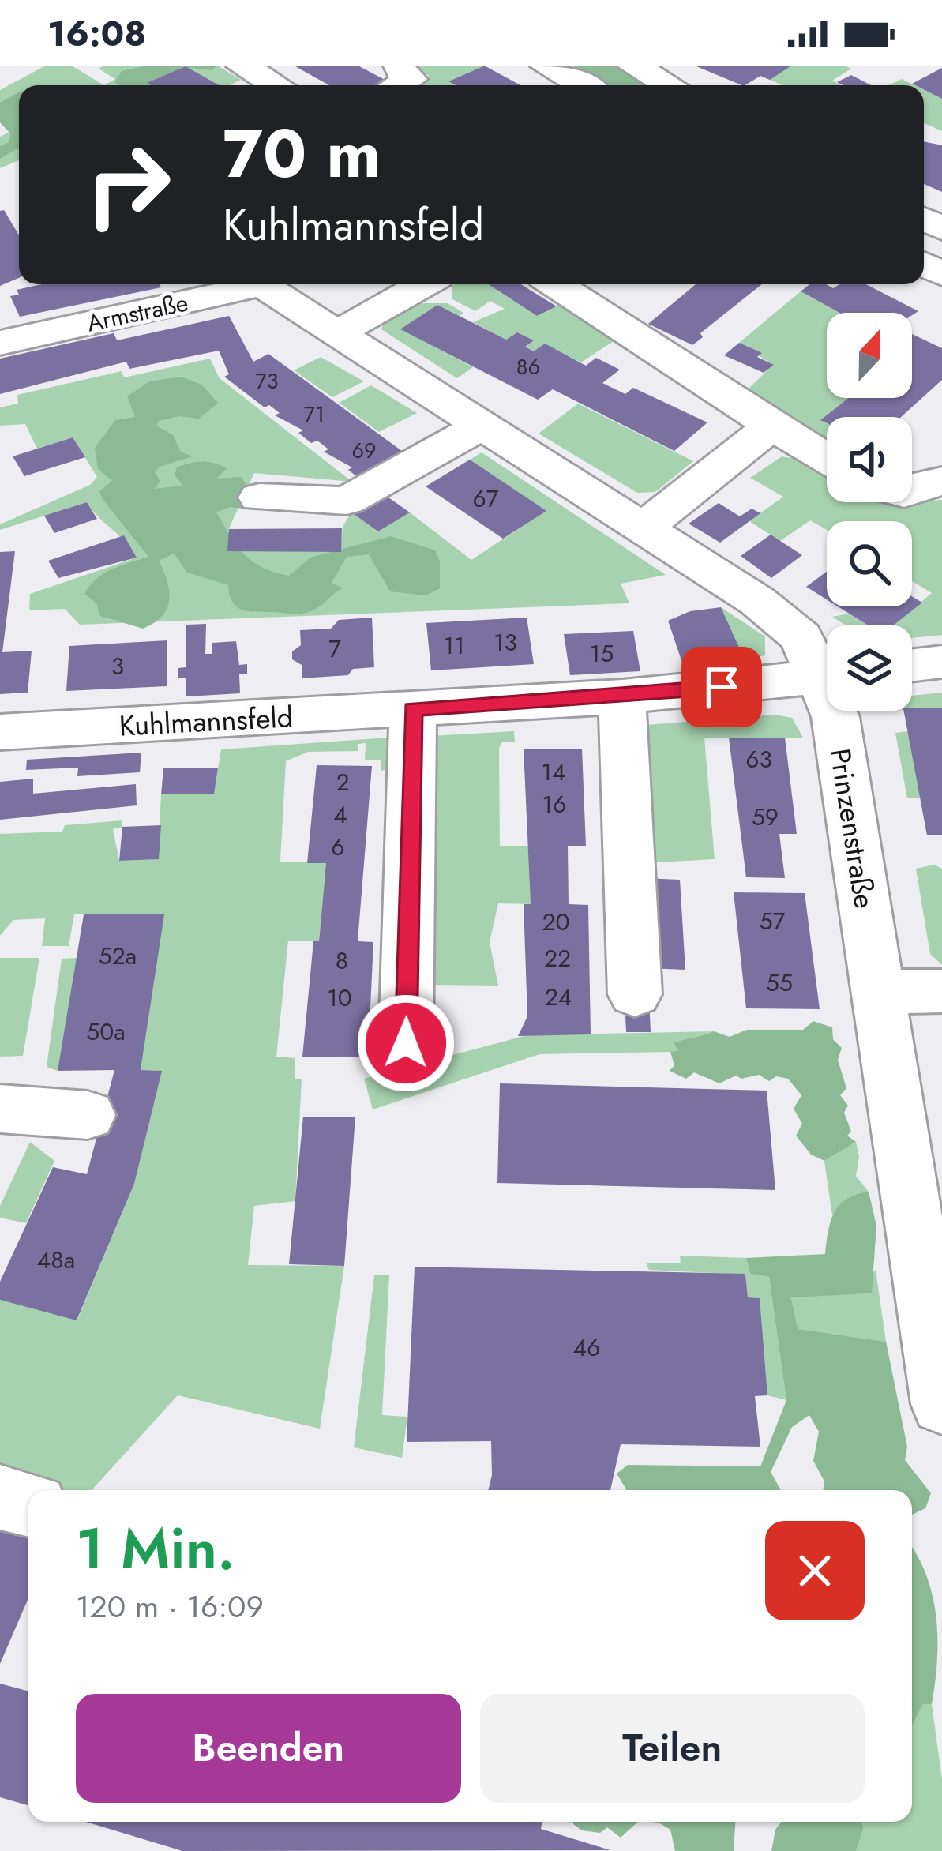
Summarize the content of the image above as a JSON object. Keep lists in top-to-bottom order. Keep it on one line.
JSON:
{"streets":{"street":["Armstraße","Kuhlmannsfeld","Prinzenstraße"]},"house_numbers":["86","73","71","69","67","13","11","7","15","3","63","14","2","16","4","59","6","57","20","52a","22","8","55","24","10","50a","48a","46"],"north":"top","page":{"status":"16:08","turn":["70 m","Kuhlmannsfeld"],"heading":["1 Min.","120 m · 16:09"],"buttons":["Beenden","Teilen"]}}
